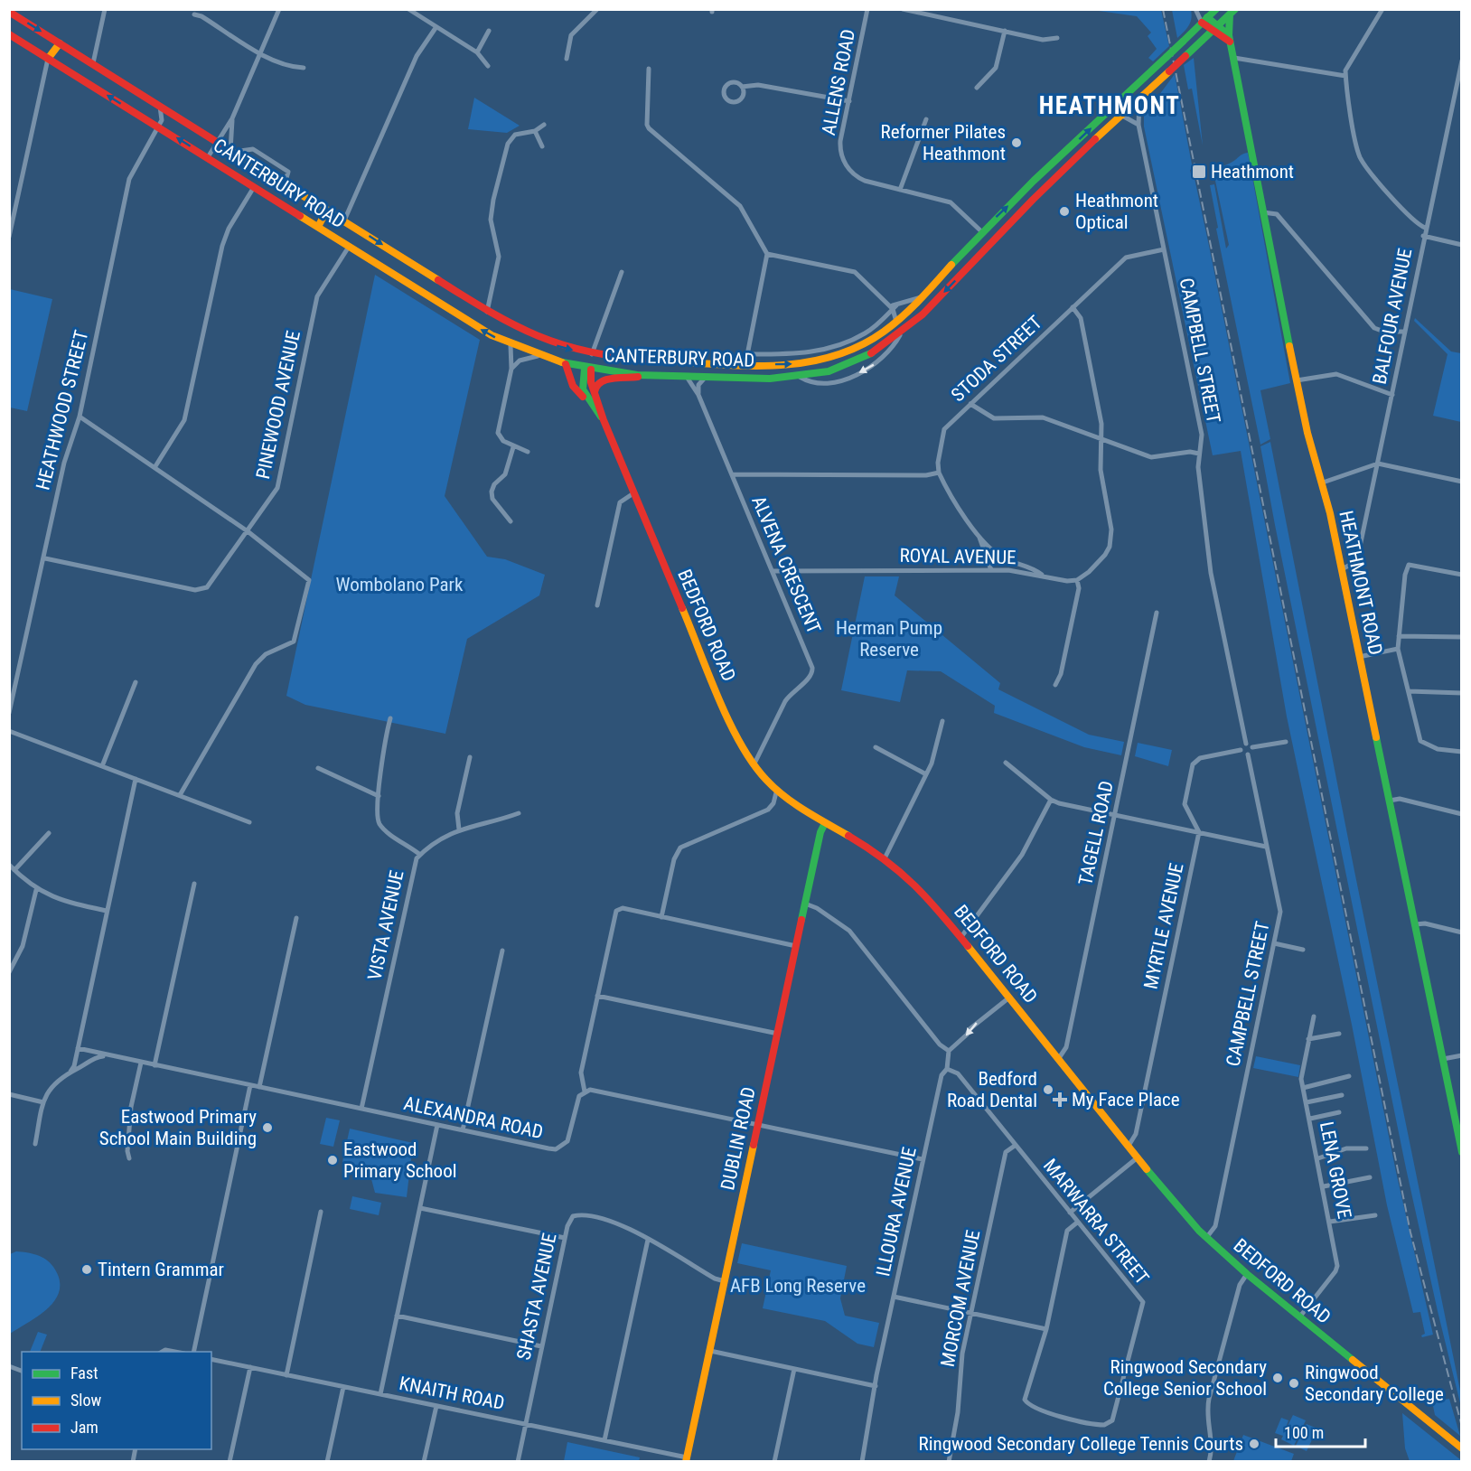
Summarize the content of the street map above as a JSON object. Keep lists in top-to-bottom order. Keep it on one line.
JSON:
{"streets":{"main road":["CANTERBURY ROAD","HEATHMONT ROAD","BEDFORD ROAD","DUBLIN ROAD"],"street":["ALLENS ROAD","BALFOUR AVENUE","CAMPBELL STREET","STODA STREET","PINEWOOD AVENUE","HEATHWOOD STREET","ROYAL AVENUE","ALVENA CRESCENT","TAGELL ROAD","VISTA AVENUE","MYRTLE AVENUE","ALEXANDRA ROAD","LENA GROVE","ILLOURA AVENUE","MARWARRA STREET","SHASTA AVENUE","MORCOM AVENUE","KNAITH ROAD"]},"crossings":[["ALLENS ROAD","CANTERBURY ROAD"],["CANTERBURY ROAD","CAMPBELL STREET"],["CANTERBURY ROAD","PINEWOOD AVENUE"],["CANTERBURY ROAD","HEATHWOOD STREET"],["CANTERBURY ROAD","ALVENA CRESCENT"],["CANTERBURY ROAD","BEDFORD ROAD"],["BALFOUR AVENUE","HEATHMONT ROAD"],["CAMPBELL STREET","STODA STREET"],["CAMPBELL STREET","BEDFORD ROAD"],["STODA STREET","ROYAL AVENUE"],["PINEWOOD AVENUE","HEATHWOOD STREET"],["ROYAL AVENUE","ALVENA CRESCENT"],["ALVENA CRESCENT","BEDFORD ROAD"],["BEDFORD ROAD","TAGELL ROAD"],["BEDFORD ROAD","MYRTLE AVENUE"],["BEDFORD ROAD","DUBLIN ROAD"],["BEDFORD ROAD","LENA GROVE"],["VISTA AVENUE","ALEXANDRA ROAD"],["DUBLIN ROAD","SHASTA AVENUE"],["DUBLIN ROAD","KNAITH ROAD"],["ILLOURA AVENUE","MARWARRA STREET"],["MARWARRA STREET","MORCOM AVENUE"],["SHASTA AVENUE","KNAITH ROAD"]],"districts":["HEATHMONT"],"parks":["Wombolano Park","Herman Pump Reserve","AFB Long Reserve"],"places":{"other":["Reformer Pilates Heathmont","Heathmont Optical","Bedford Road Dental","Eastwood Primary School Main Building","Eastwood Primary School","Tintern Grammar","Ringwood Secondary College Senior School","Ringwood Secondary College","Ringwood Secondary College Tennis Courts"],"transit":["Heathmont"],"health":["My Face Place"]},"legend":["Fast","Slow","Jam"],"scale_bar":"100 m"}
